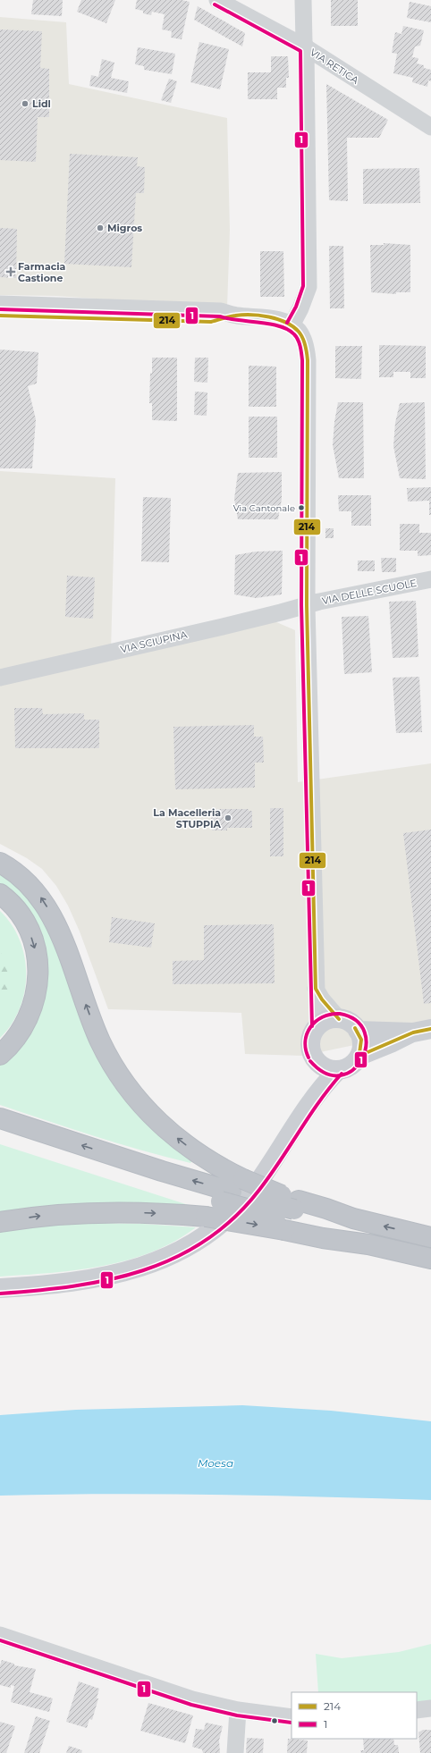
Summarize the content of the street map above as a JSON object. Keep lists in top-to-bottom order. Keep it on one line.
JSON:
{"streets":{"street":["VIA RETICA","VIA DELLE SCUOLE","VIA SCIUPINA"]},"crossings":[["VIA DELLE SCUOLE","VIA SCIUPINA"]],"water":["Moesa"],"places":{"other":["Lidl","Migros","Via Cantonale","La Macelleria STUPPIA"],"health":["Farmacia Castione"]},"lines":["transit line 1","transit line 214"],"legend":["214","1"]}
